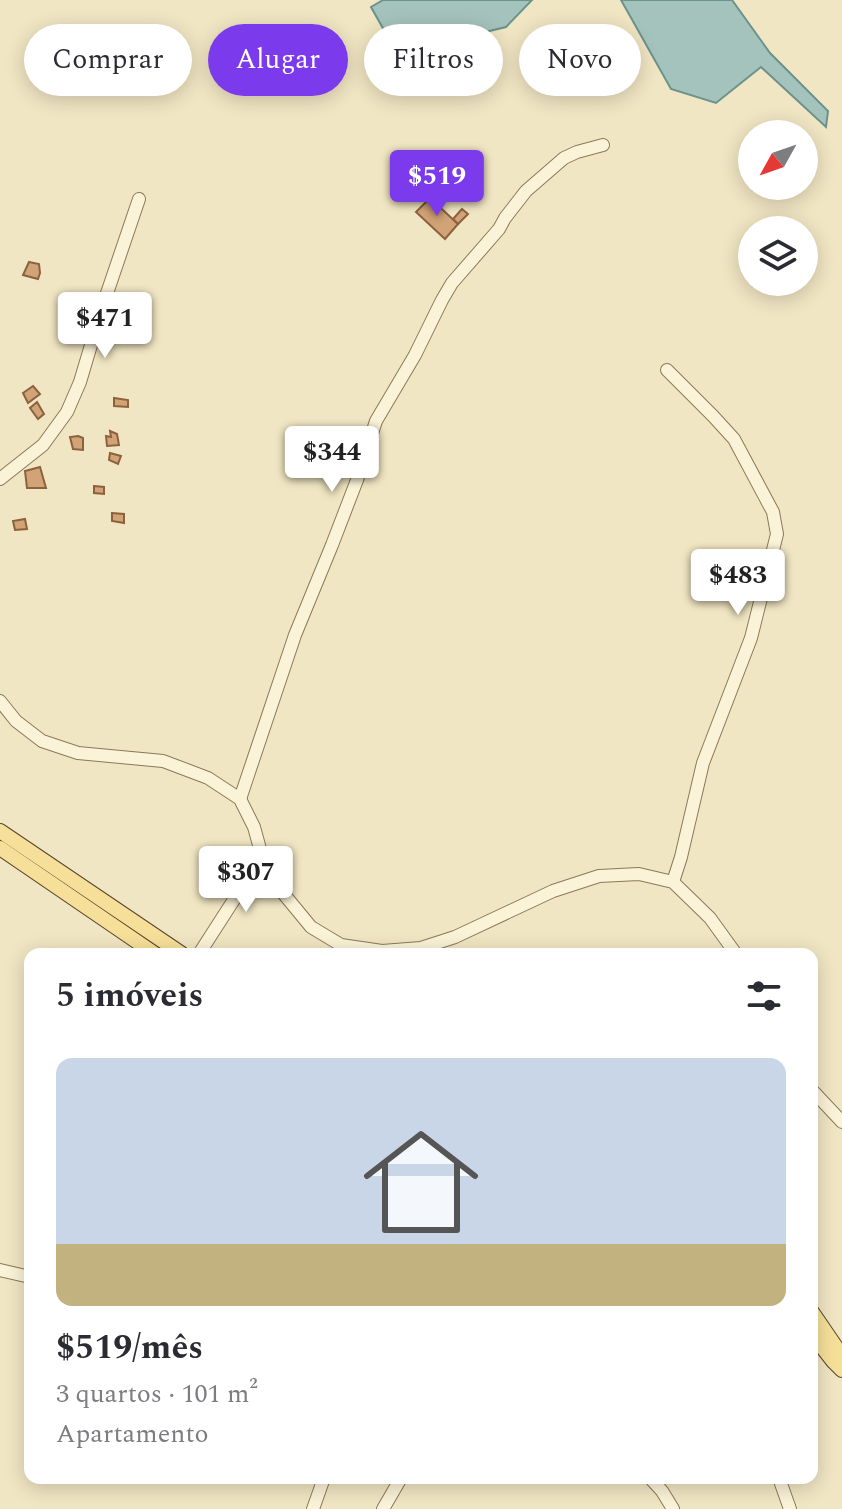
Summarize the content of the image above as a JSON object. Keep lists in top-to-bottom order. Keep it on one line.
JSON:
{"north":"bottom left","page":{"chip":["Comprar","Alugar","Filtros","Novo"],"price":["$519","$471","$344","$483","$307"],"heading":"5 imóveis","list":[{"name":"$519/mês","note":"3 quartos · 101 m² · Apartamento"}]}}
